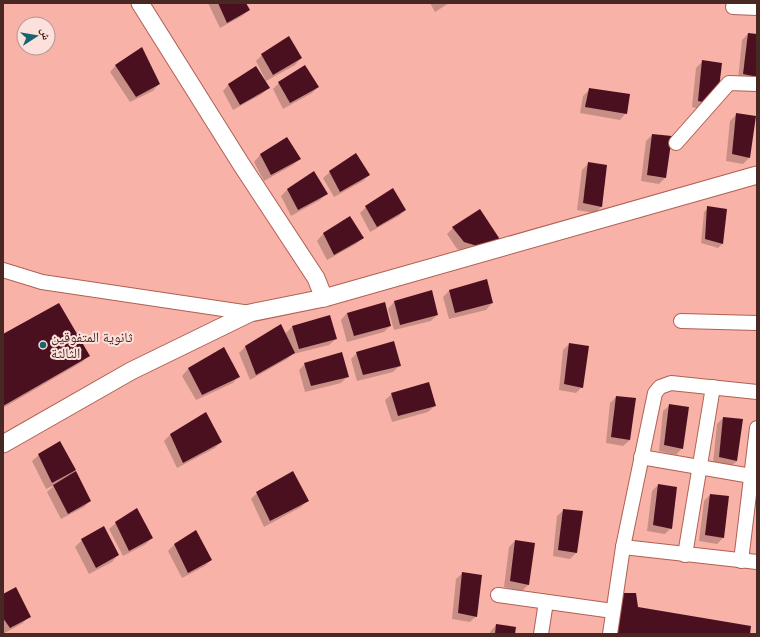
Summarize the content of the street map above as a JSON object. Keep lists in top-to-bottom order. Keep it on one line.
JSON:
{"places":["ثانوية المتفوقين الثالثة"],"north":"right"}
